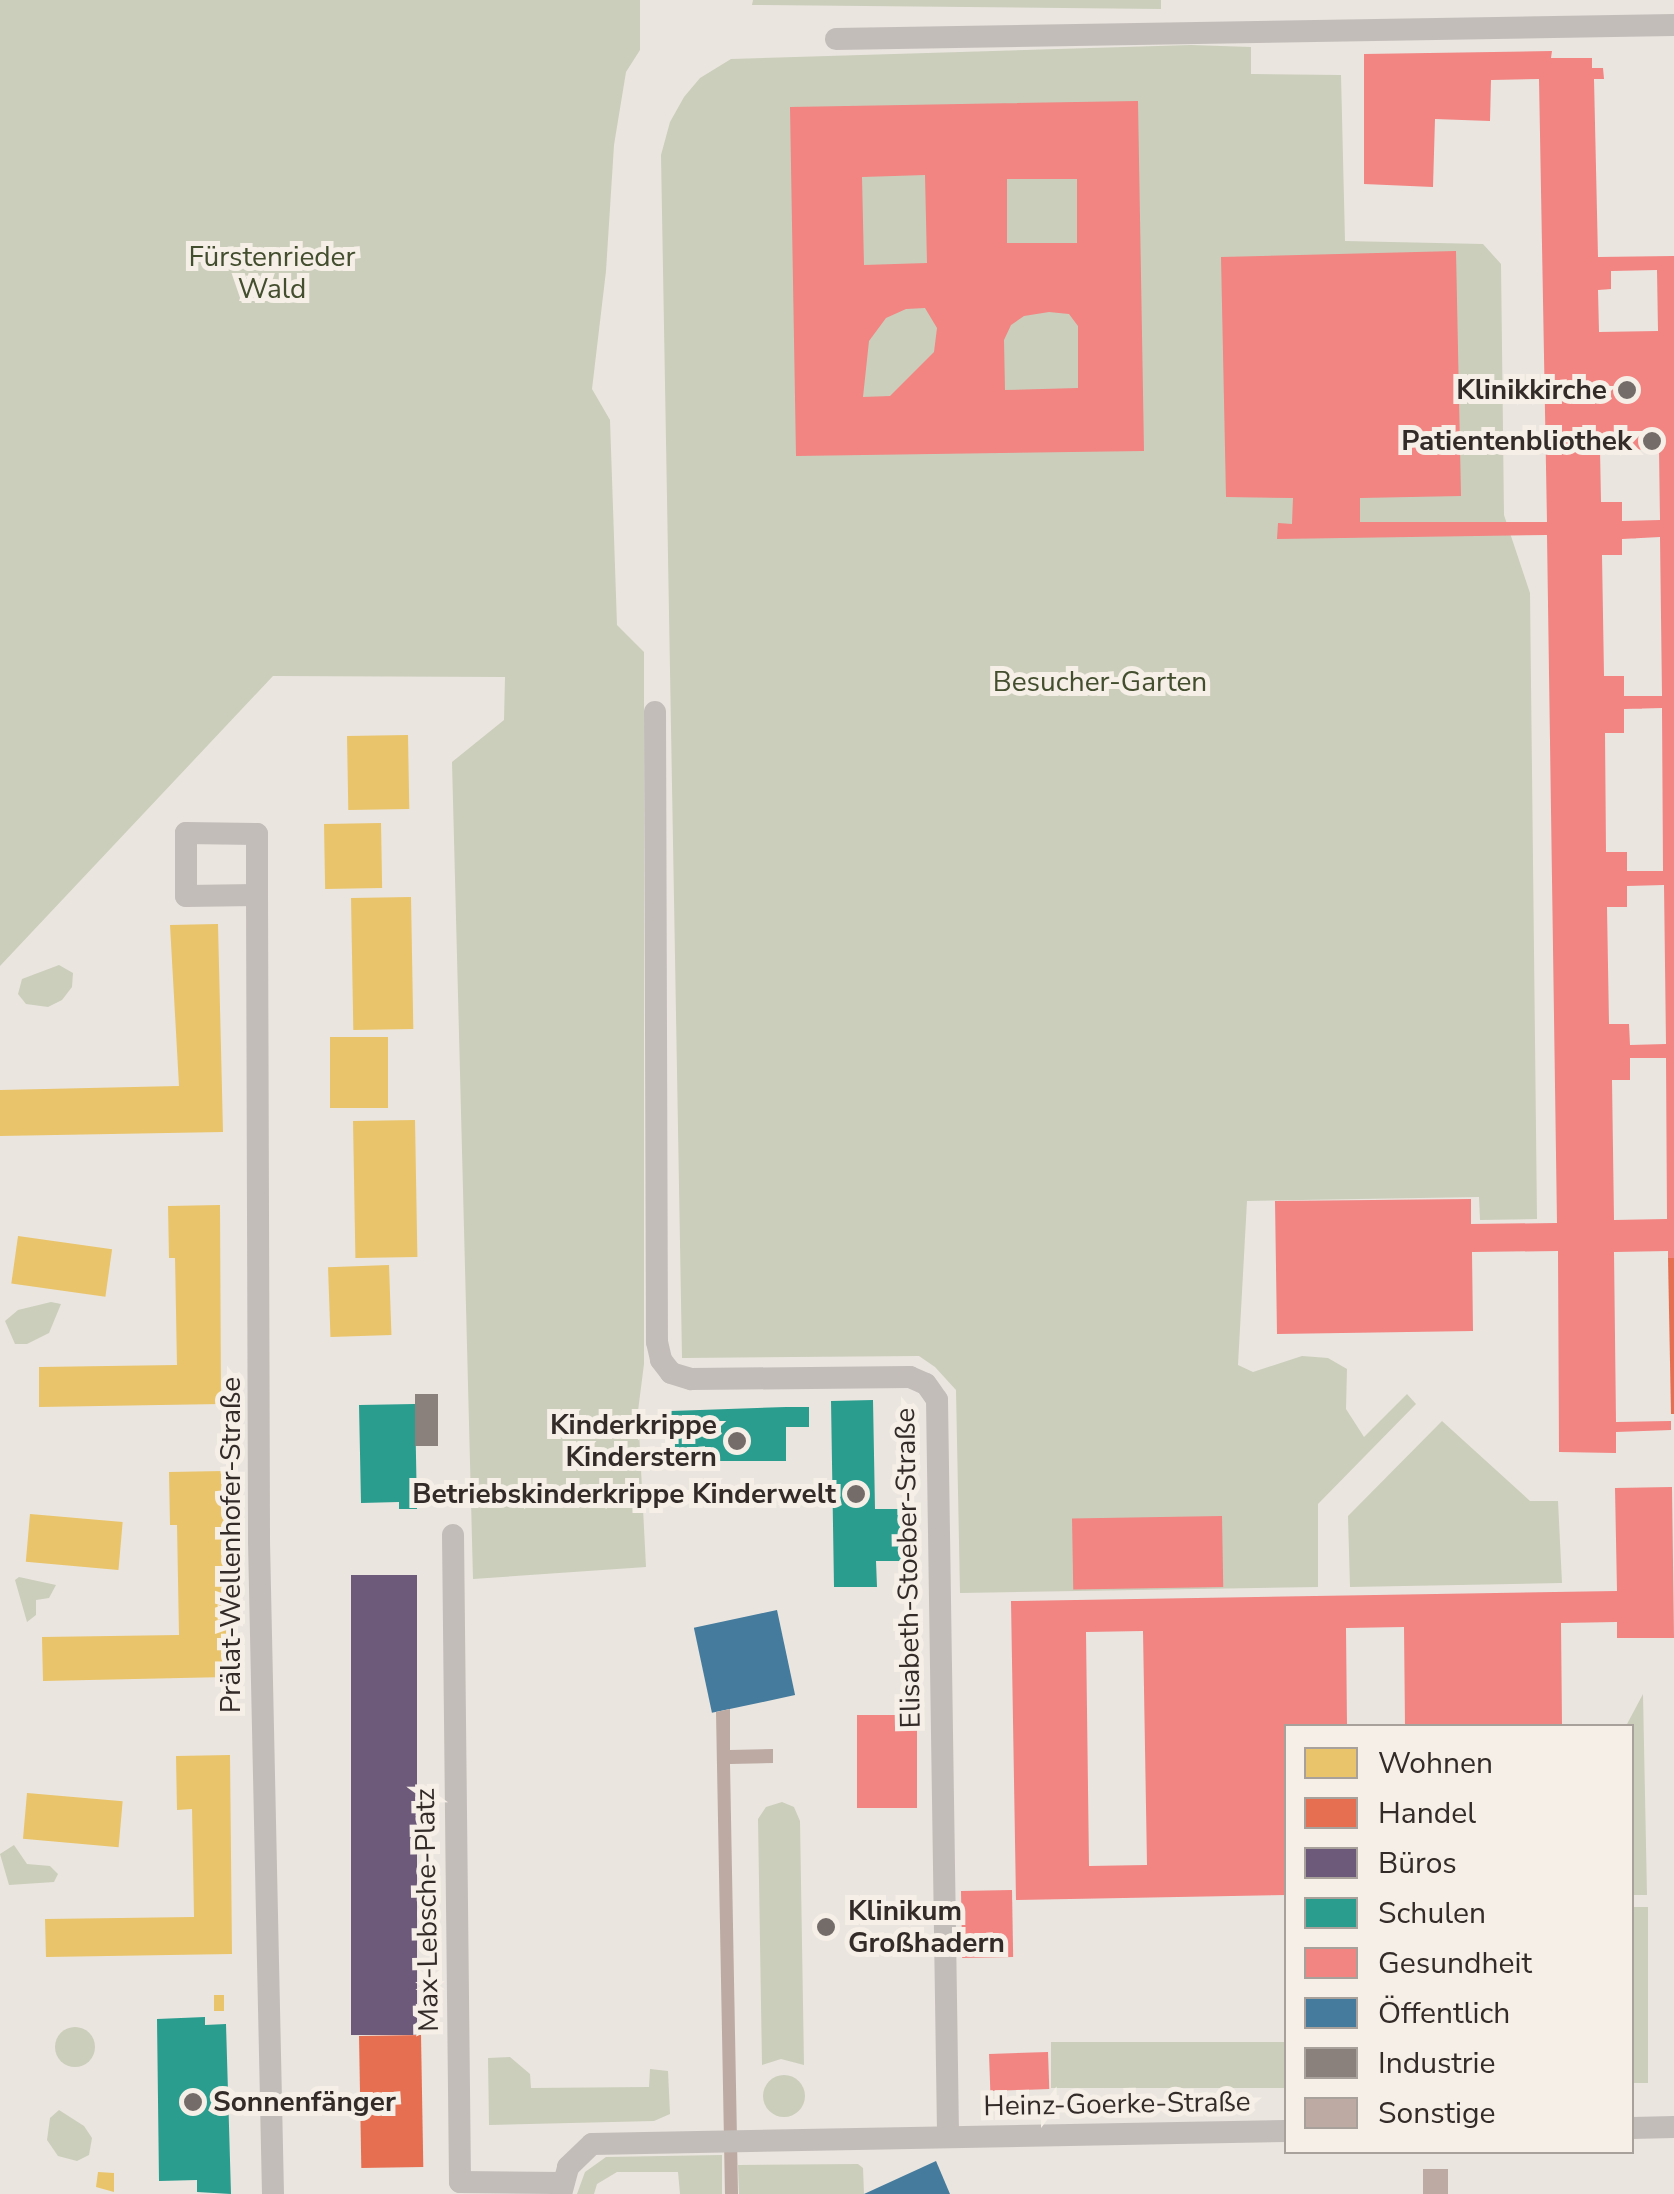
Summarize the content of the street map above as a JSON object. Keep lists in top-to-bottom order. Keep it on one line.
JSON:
{"streets":{"street":["Prälat-Wellenhofer-Straße","Elisabeth-Stoeber-Straße","Max-Lebsche-Platz","Heinz-Goerke-Straße"]},"crossings":[["Elisabeth-Stoeber-Straße","Max-Lebsche-Platz"],["Elisabeth-Stoeber-Straße","Heinz-Goerke-Straße"],["Max-Lebsche-Platz","Heinz-Goerke-Straße"]],"parks":["Fürstenrieder Wald","Besucher-Garten"],"places":["Klinikkirche","Patientenbliothek","Kinderkrippe Kinderstern","Betriebskinderkrippe Kinderwelt","Klinikum Großhadern","Sonnenfänger"],"legend":["Wohnen","Handel","Büros","Schulen","Gesundheit","Öffentlich","Industrie","Sonstige"]}
